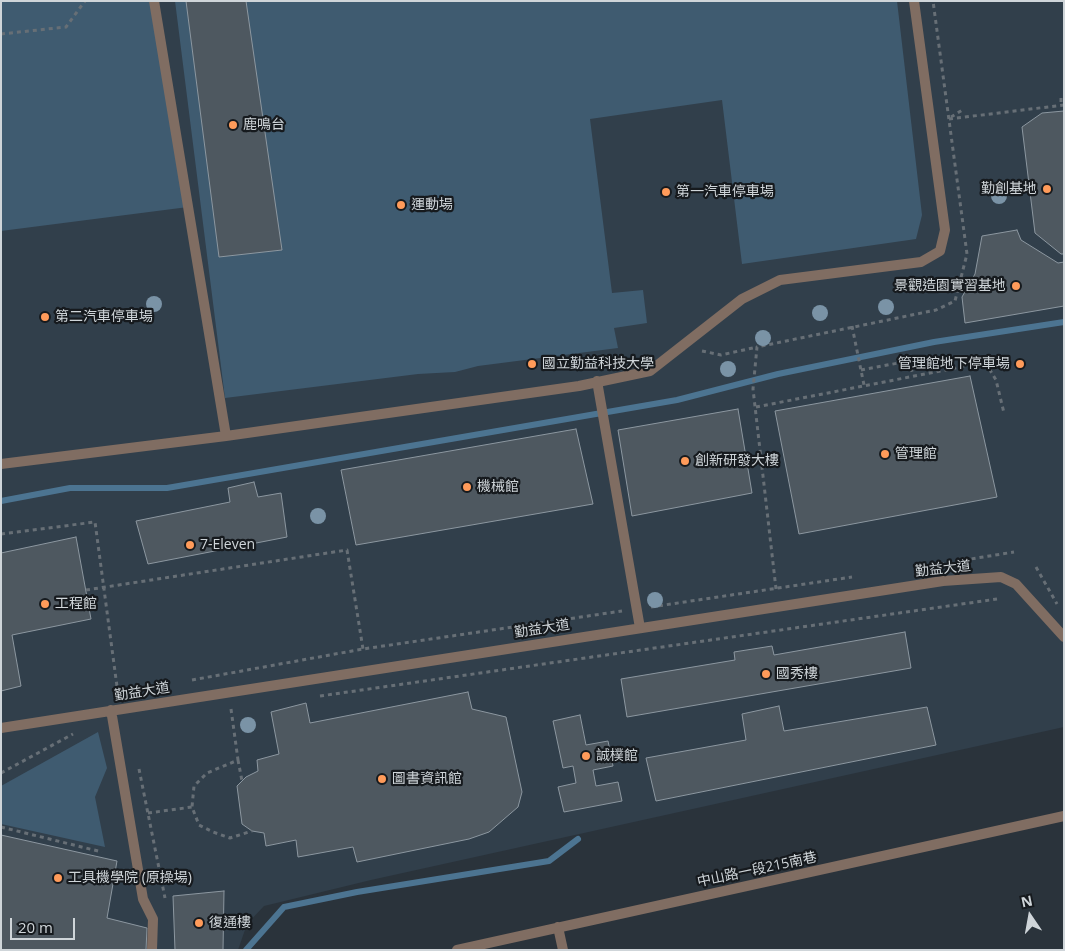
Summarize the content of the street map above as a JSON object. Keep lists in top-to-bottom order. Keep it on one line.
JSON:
{"streets":{"street":["勤益大道","中山路一段215南巷"]},"places":["鹿鳴台","勤創基地","第一汽車停車場","運動場","景觀造園實習基地","第二汽車停車場","國立勤益科技大學","管理館地下停車場","管理館","創新研發大樓","機械館","7-Eleven","工程館","國秀樓","誠樸館","圖書資訊館","工具機學院 (原操場)","復通樓"],"scale_bar":"20 m","north":"top"}
